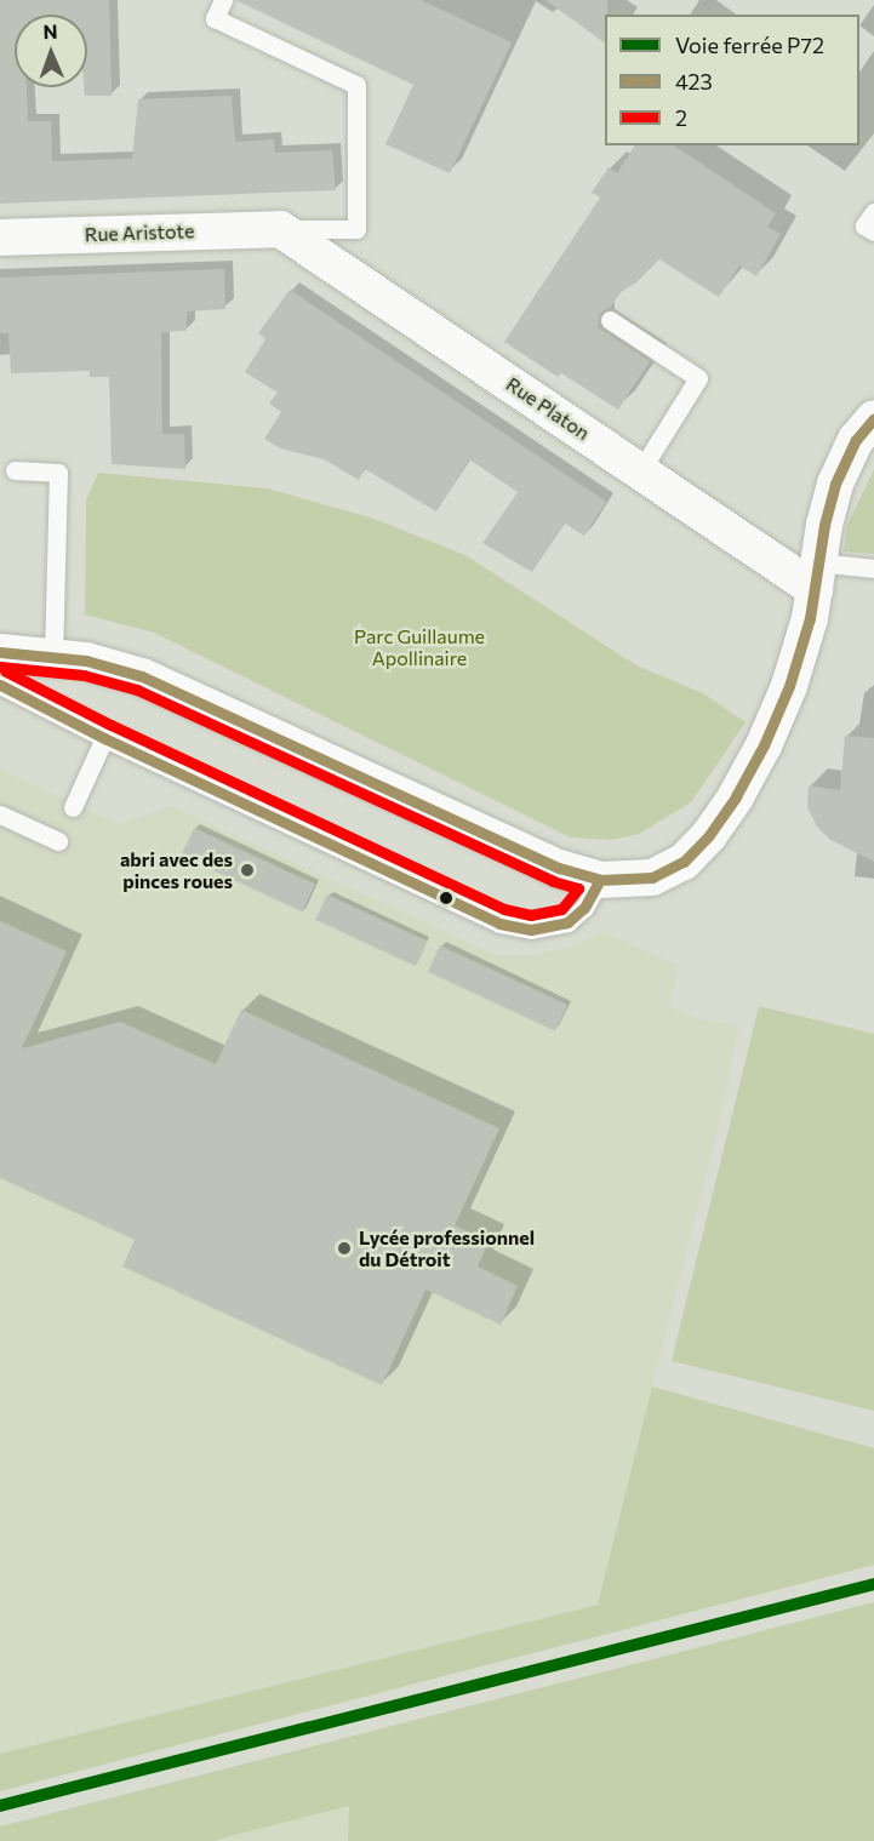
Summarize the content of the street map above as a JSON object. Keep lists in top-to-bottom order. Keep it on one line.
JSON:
{"streets":{"street":["Rue Aristote","Rue Platon"]},"crossings":[["Rue Aristote","Rue Platon"]],"parks":["Parc Guillaume Apollinaire"],"places":["abri avec des pinces roues","Lycée professionnel du Détroit"],"lines":["transit line 423","transit line 2","rail line P72"],"legend":["Voie ferrée P72","423","2"],"north":"top"}
